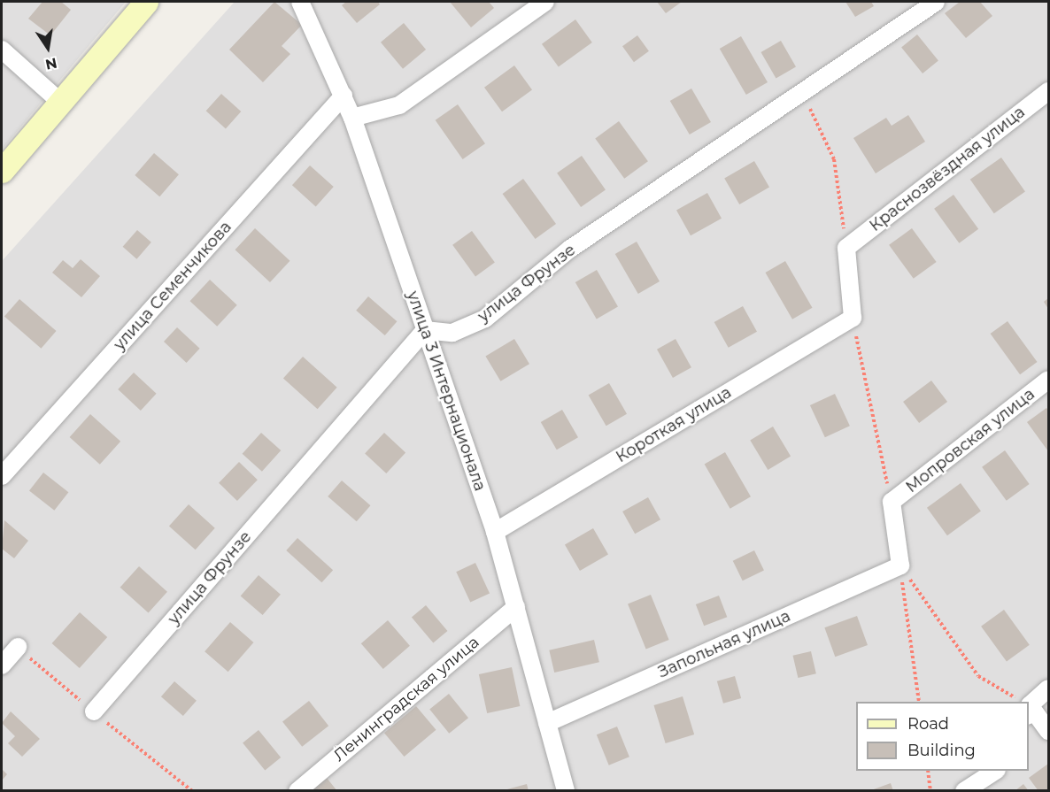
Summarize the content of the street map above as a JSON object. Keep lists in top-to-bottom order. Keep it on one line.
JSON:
{"streets":{"street":["Краснозвёздная улица","улица Фрунзе","улица Семенчикова","улица 3 Интернационала","Короткая улица","Мопровская улица","Запольная улица","Ленинградская улица"]},"crossings":[["улица Фрунзе","улица 3 Интернационала"],["улица Семенчикова","улица 3 Интернационала"],["улица 3 Интернационала","Короткая улица"],["улица 3 Интернационала","Запольная улица"],["улица 3 Интернационала","Ленинградская улица"]],"legend":["Road","Building"],"north":"bottom"}
